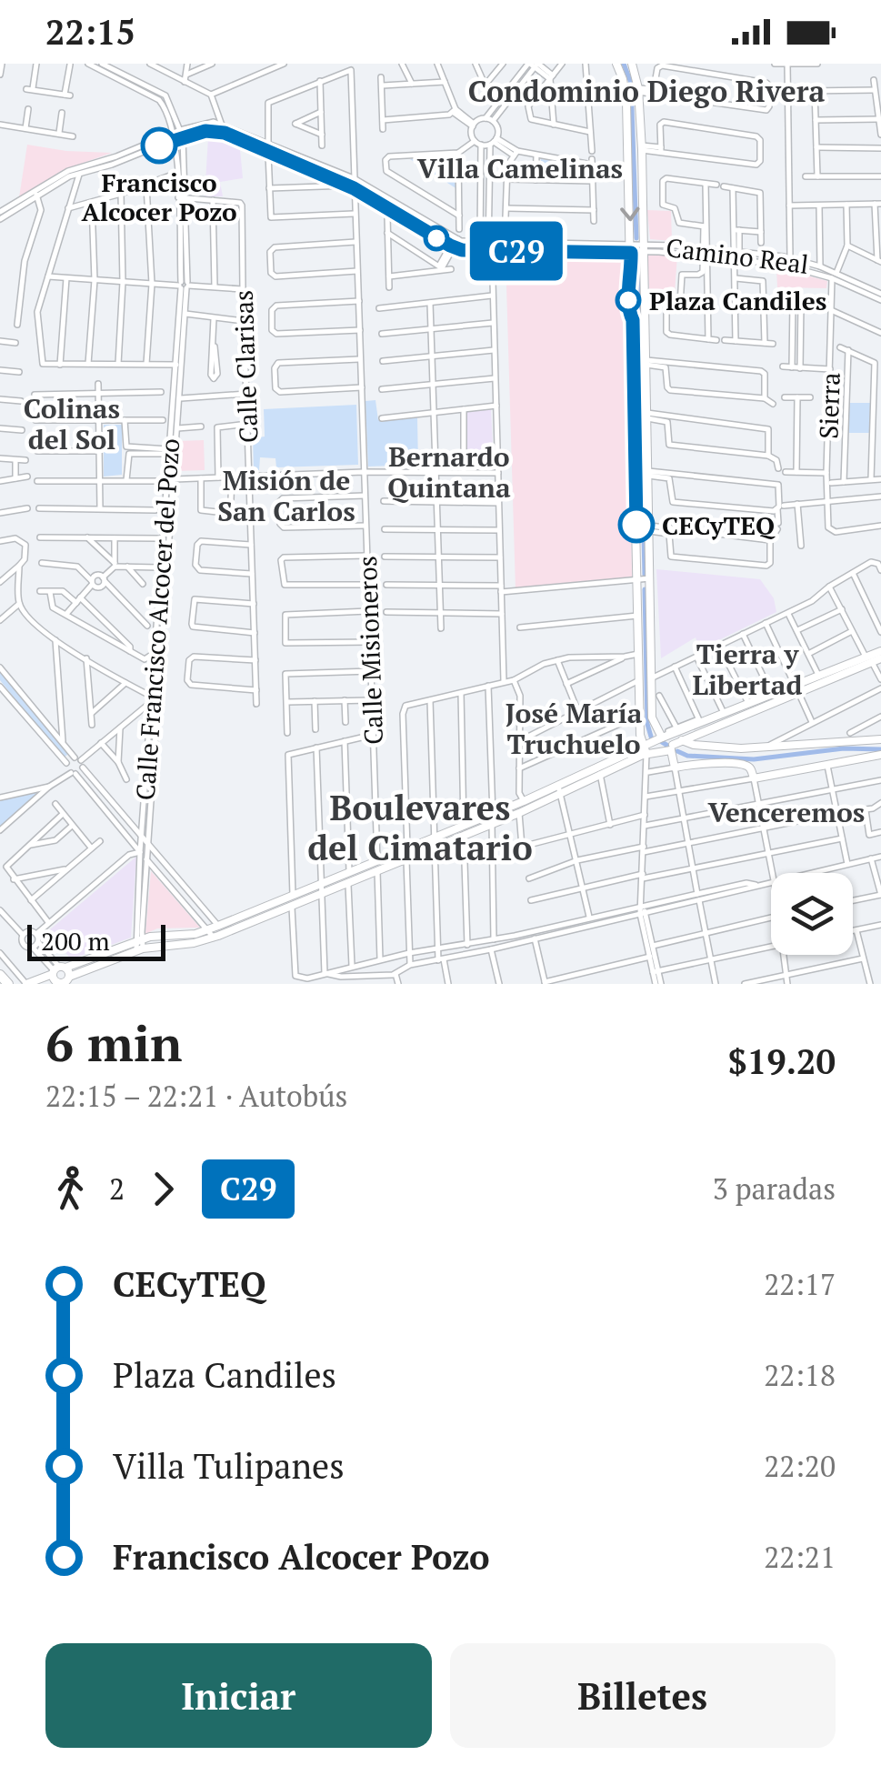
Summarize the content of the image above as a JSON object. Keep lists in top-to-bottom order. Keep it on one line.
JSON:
{"streets":{"street":["Camino Real","Calle Clarisas","Sierra","Calle Francisco Alcocer del Pozo","Calle Misioneros"]},"crossings":[["Camino Real","Sierra"],["Camino Real","Calle Misioneros"]],"districts":["Condominio Diego Rivera","Villa Camelinas","Colinas del Sol","Bernardo Quintana","Misión de San Carlos","Tierra y Libertad","José María Truchuelo","Boulevares del Cimatario","Venceremos"],"places":["Francisco Alcocer Pozo","Plaza Candiles","CECyTEQ"],"lines":["bus line C29"],"scale_bar":"200 m","page":{"status":"22:15","on_map":"C29","scale":"200 m","heading":["6 min","22:15 – 22:21 · Autobús","$19.20"],"legs":["2","C29","3 paradas"],"list":[{"name":"CECyTEQ","value":"22:17"},{"name":"Plaza Candiles","value":"22:18"},{"name":"Villa Tulipanes","value":"22:20"},{"name":"Francisco Alcocer Pozo","value":"22:21"}],"buttons":["Iniciar","Billetes"]}}
